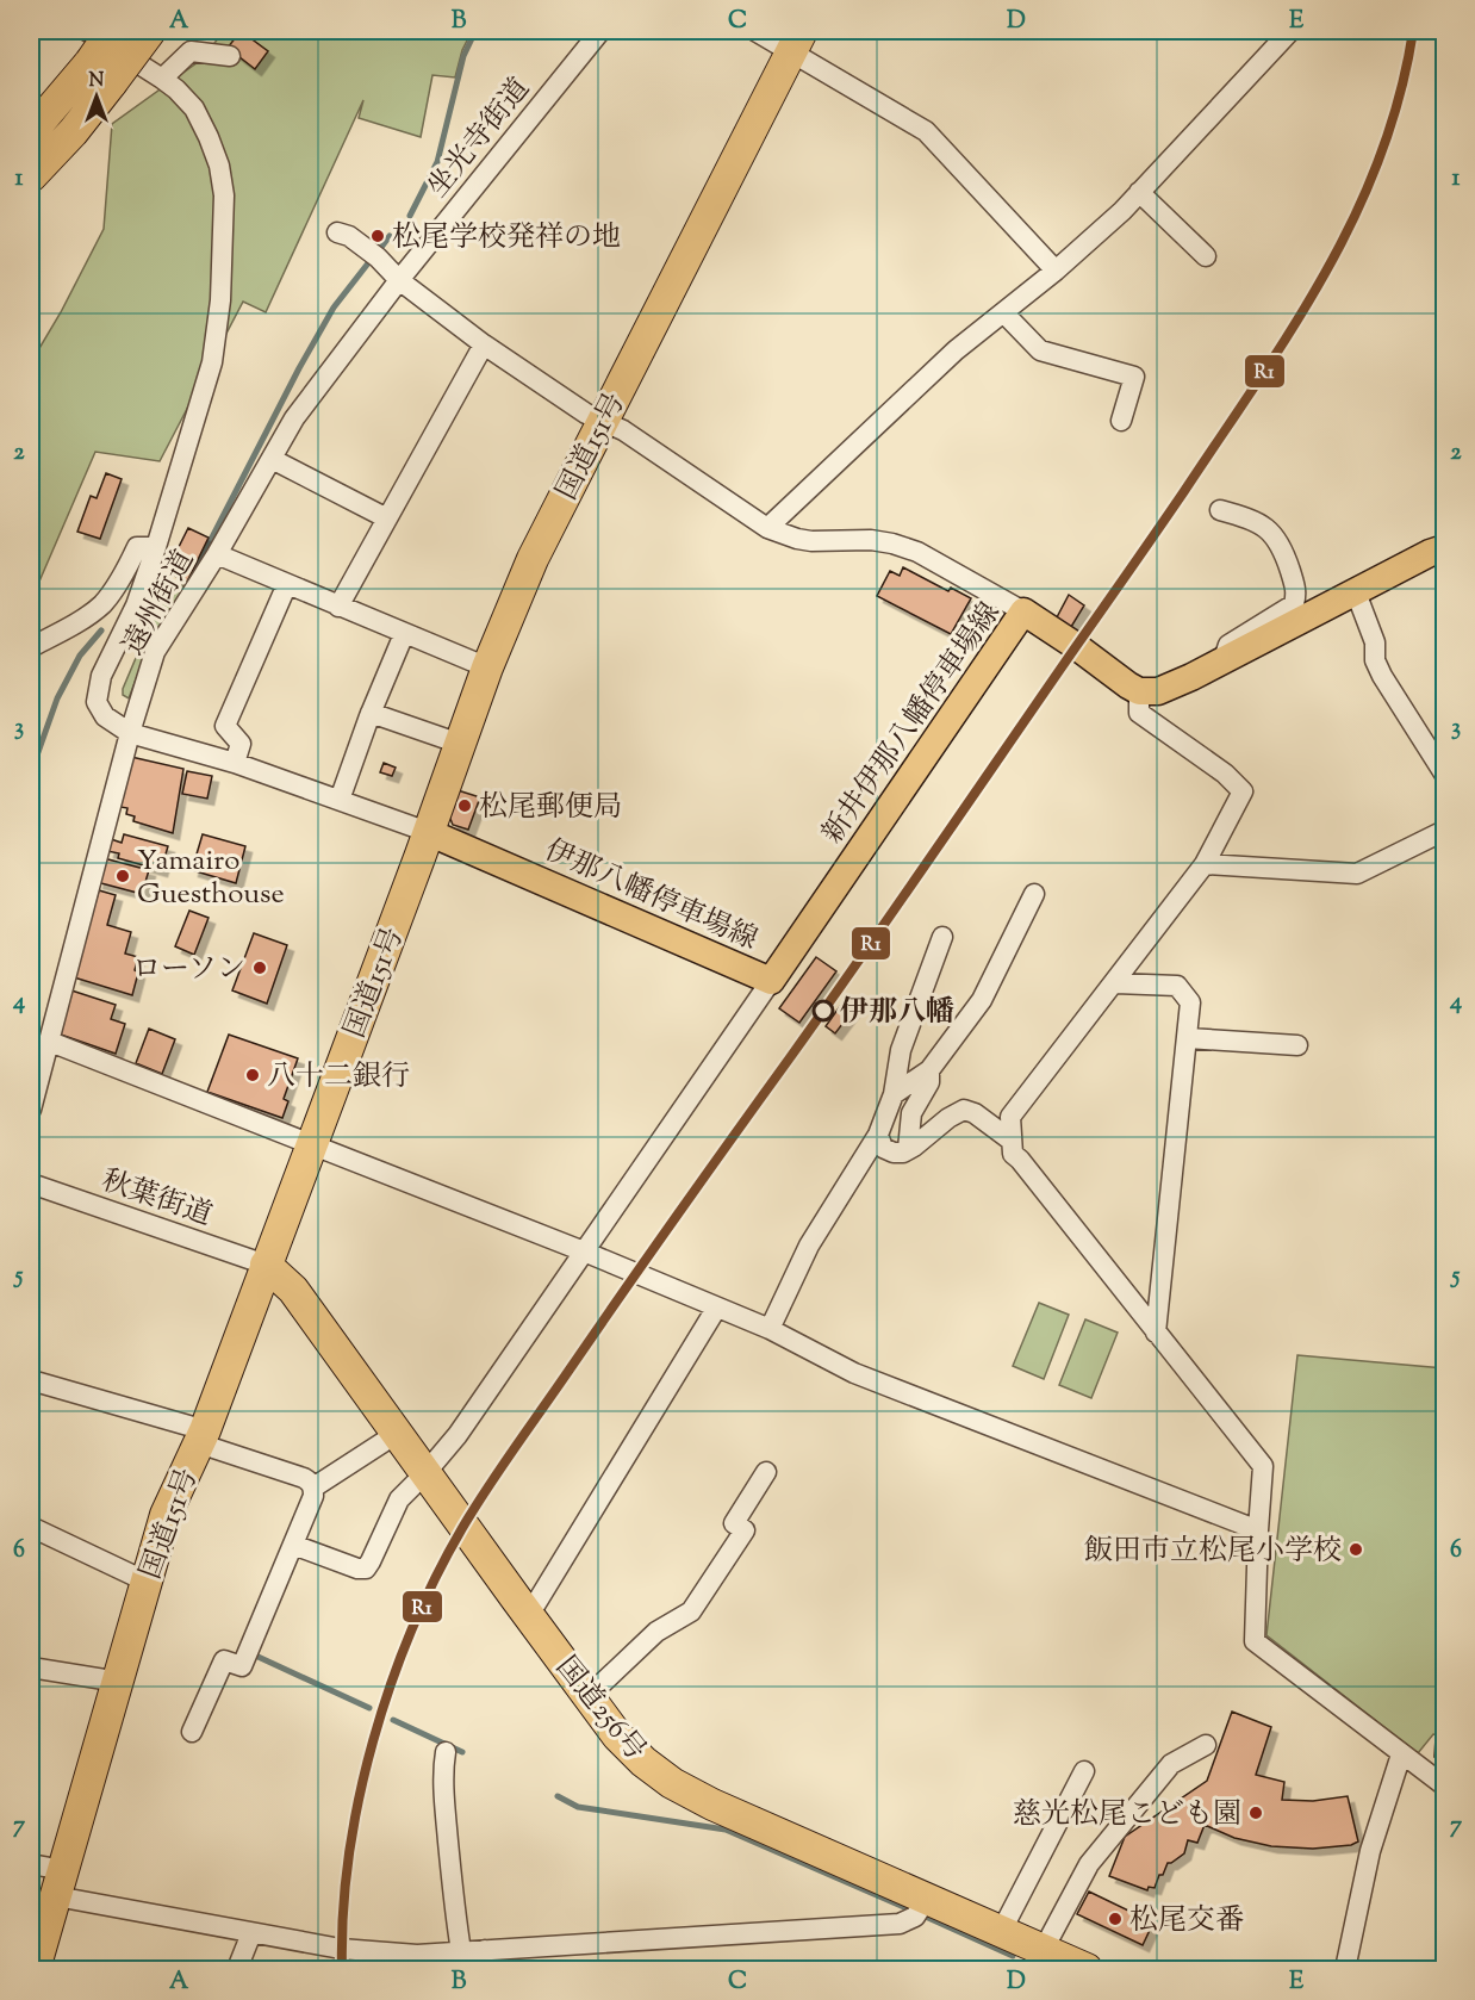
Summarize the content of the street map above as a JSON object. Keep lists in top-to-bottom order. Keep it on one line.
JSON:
{"streets":{"highway":["国道151号","国道256号"],"main road":["新井伊那八幡停車場線","伊那八幡停車場線"],"street":["坐光寺街道","遠州街道","秋葉街道"]},"crossings":[["坐光寺街道","遠州街道"],["国道151号","伊那八幡停車場線"],["国道151号","秋葉街道"],["国道151号","国道256号"],["新井伊那八幡停車場線","伊那八幡停車場線"],["秋葉街道","国道256号"]],"places":["松尾学校発祥の地","松尾郵便局","Yamairo Guesthouse","ローソン","伊那八幡","八十二銀行","飯田市立松尾小学校","慈光松尾こども園","松尾交番"],"lines":["transit line R1"],"north":"top","grid":{"columns":["A","B","C","D","E"],"rows":["1","2","3","4","5","6","7"]}}
